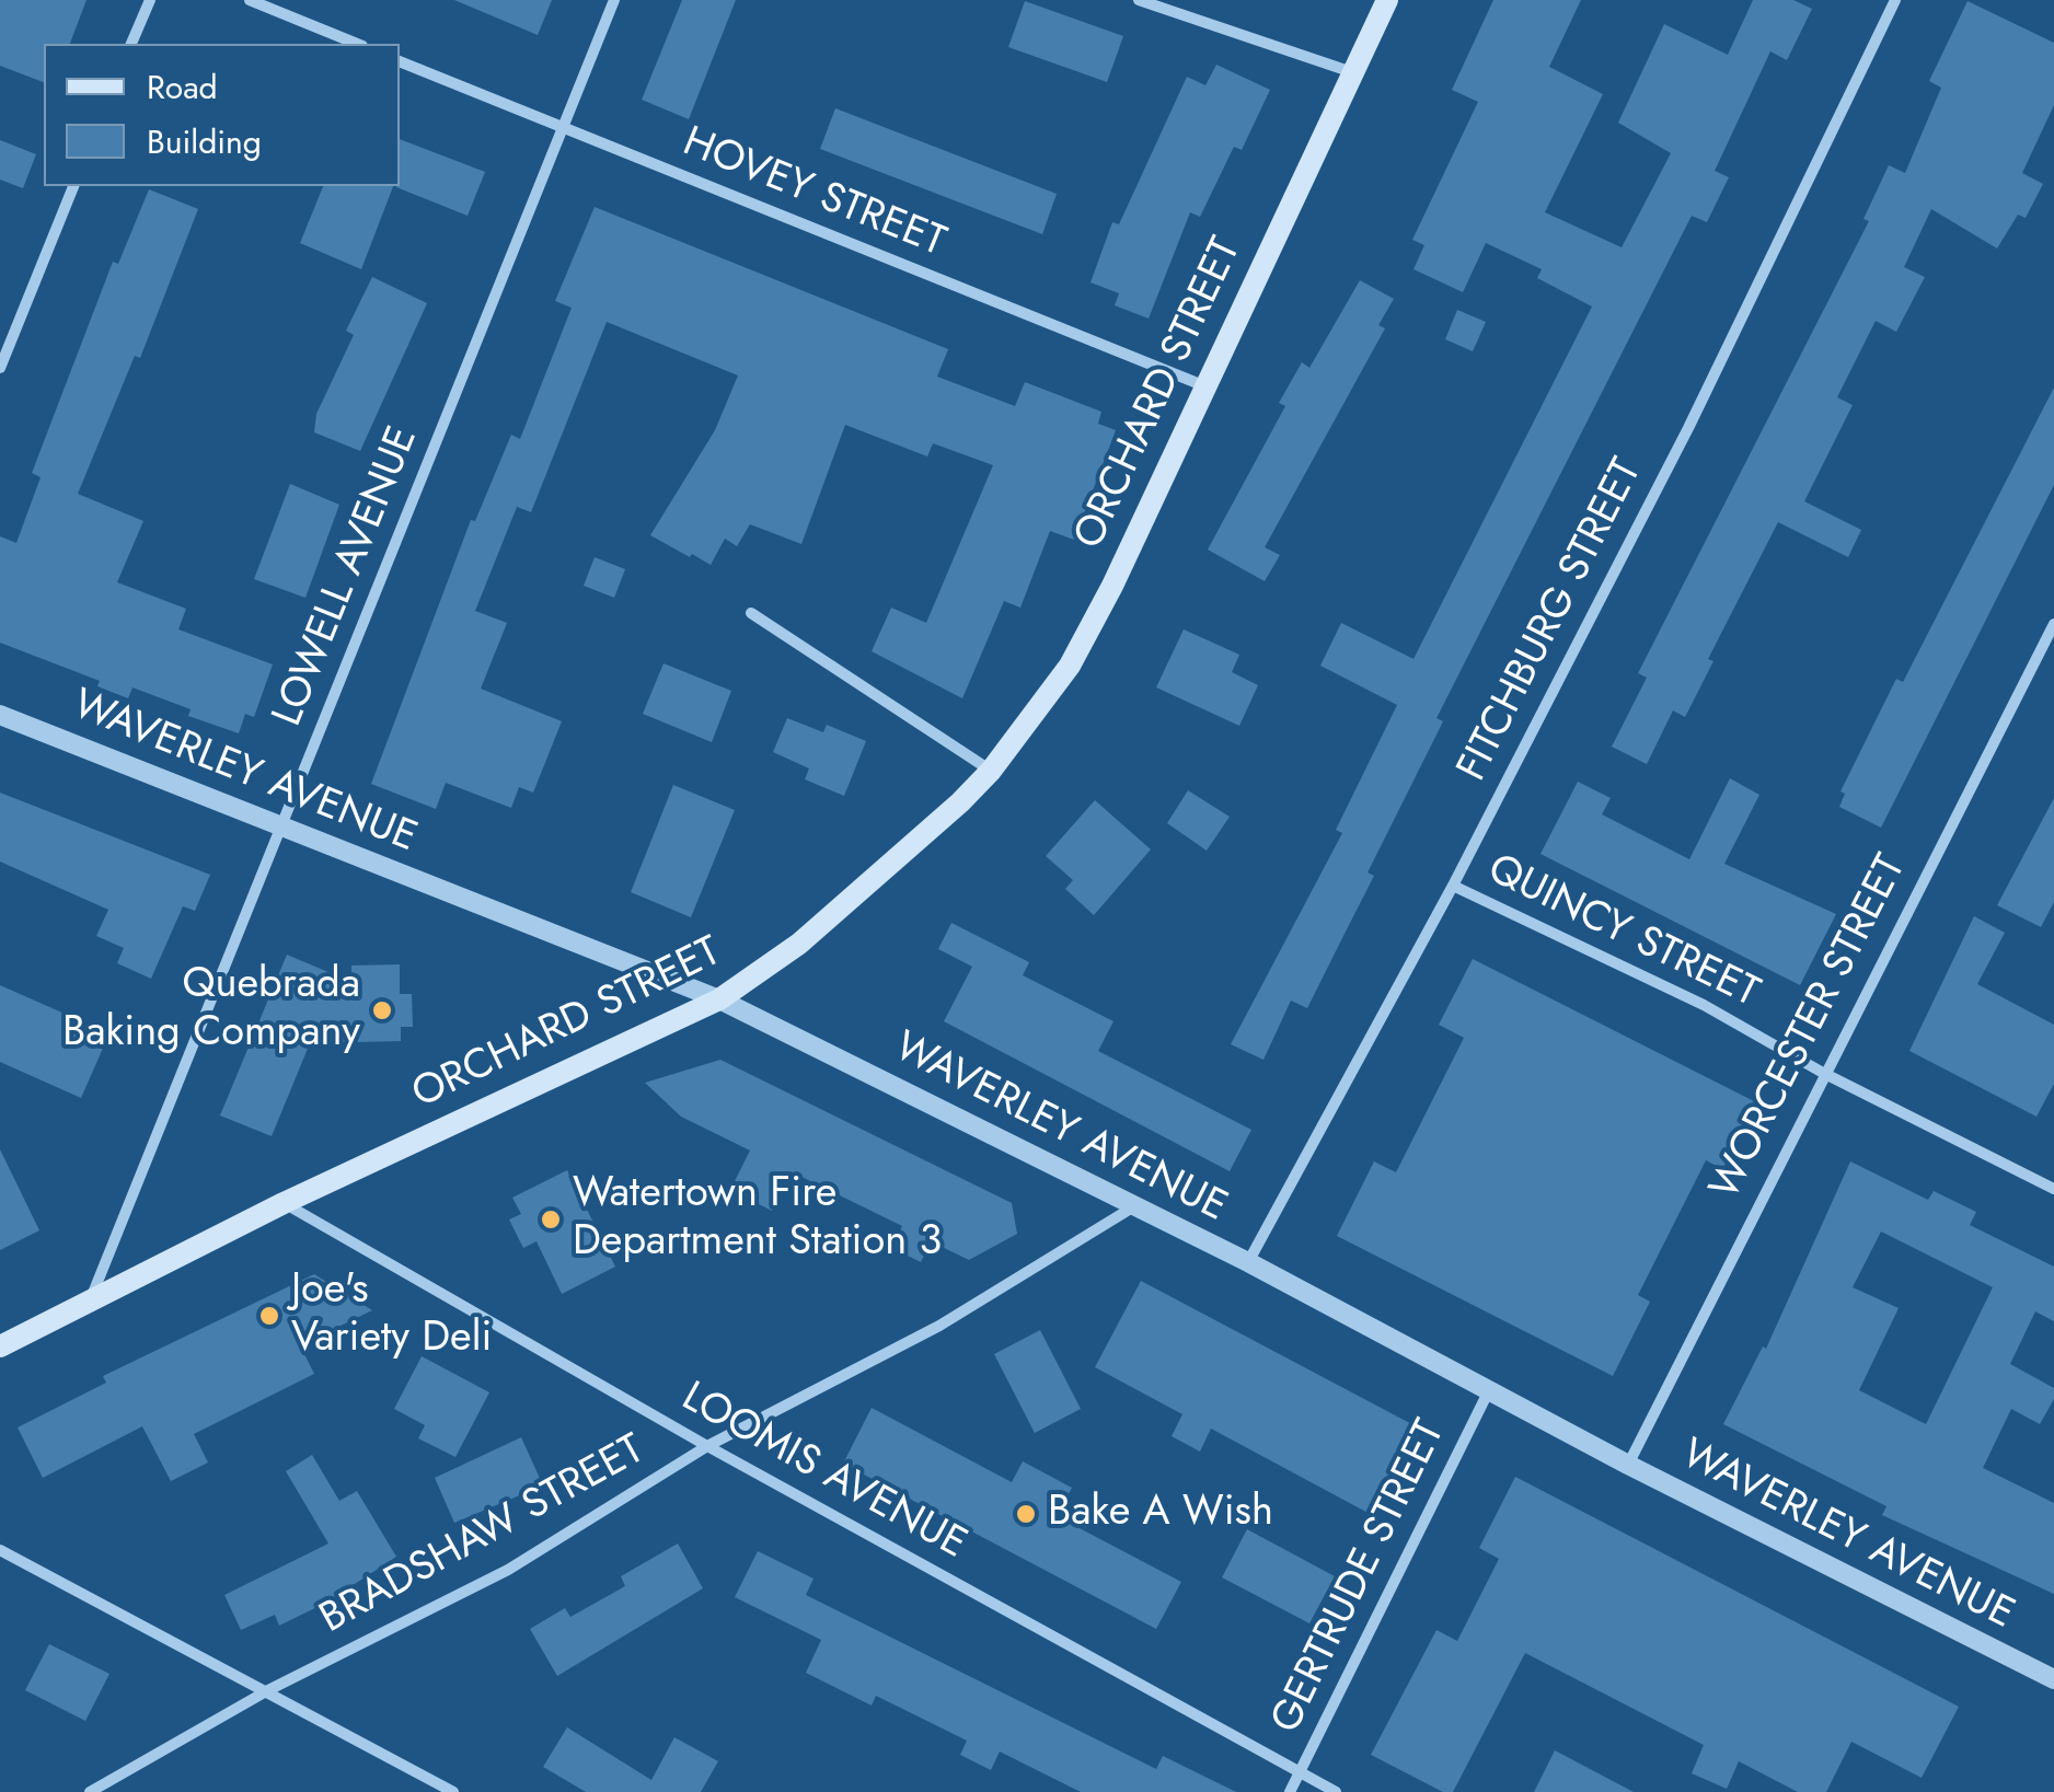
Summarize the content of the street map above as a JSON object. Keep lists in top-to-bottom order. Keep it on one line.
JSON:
{"streets":{"main road":["ORCHARD STREET"],"street":["HOVEY STREET","LOWELL AVENUE","FITCHBURG STREET","WAVERLEY AVENUE","QUINCY STREET","WORCESTER STREET","LOOMIS AVENUE","BRADSHAW STREET","GERTRUDE STREET"]},"crossings":[["HOVEY STREET","ORCHARD STREET"],["HOVEY STREET","LOWELL AVENUE"],["ORCHARD STREET","LOWELL AVENUE"],["ORCHARD STREET","WAVERLEY AVENUE"],["ORCHARD STREET","LOOMIS AVENUE"],["LOWELL AVENUE","WAVERLEY AVENUE"],["FITCHBURG STREET","WAVERLEY AVENUE"],["FITCHBURG STREET","QUINCY STREET"],["WAVERLEY AVENUE","WORCESTER STREET"],["WAVERLEY AVENUE","BRADSHAW STREET"],["WAVERLEY AVENUE","GERTRUDE STREET"],["QUINCY STREET","WORCESTER STREET"],["LOOMIS AVENUE","BRADSHAW STREET"],["LOOMIS AVENUE","GERTRUDE STREET"]],"places":["Quebrada Baking Company","Watertown Fire Department Station 3","Joe's Variety Deli","Bake A Wish"],"legend":["Road","Building"]}
